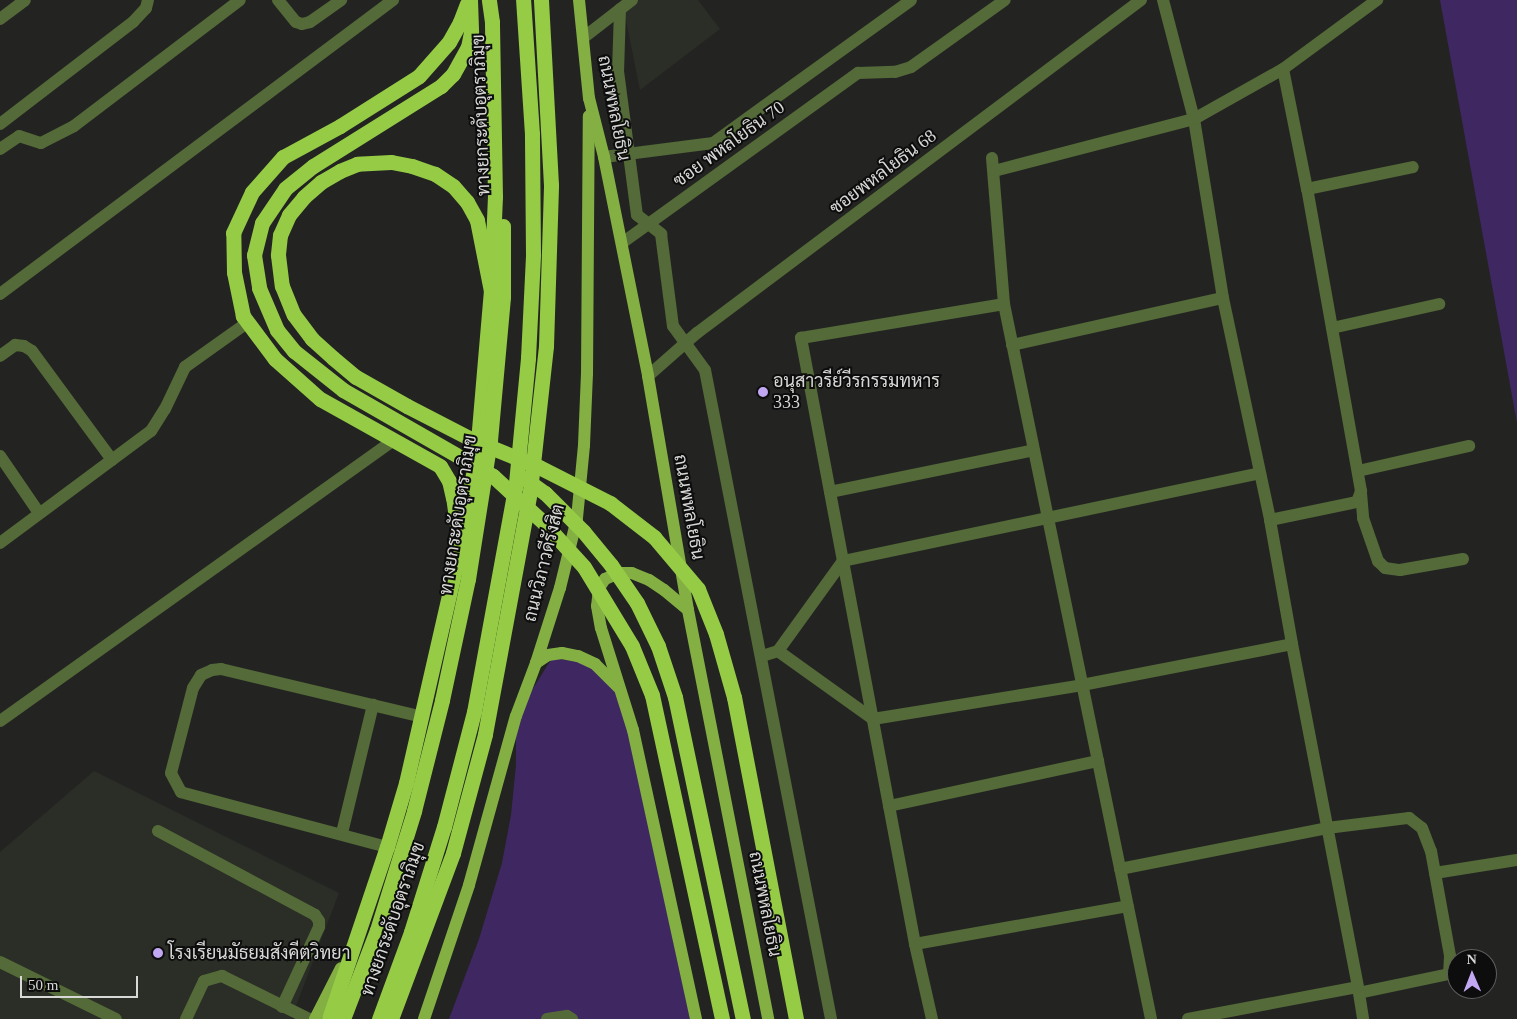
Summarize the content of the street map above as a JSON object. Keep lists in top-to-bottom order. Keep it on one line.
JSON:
{"streets":{"highway":["ทางยกระดับอุตราภิมุข","ถนนวิภาวดีรังสิต"],"main road":["ถนนพหลโยธิน"],"street":["ซอย พหลโยธิน 70","ซอยพหลโยธิน 68"]},"crossings":[["ถนนพหลโยธิน","ซอย พหลโยธิน 70"],["ถนนพหลโยธิน","ซอยพหลโยธิน 68"],["ถนนพหลโยธิน","ถนนวิภาวดีรังสิต"]],"places":["อนุสาวรีย์วีรกรรมทหาร 333","โรงเรียนมัธยมสังคีตวิทยา"],"scale_bar":"50 m","north":"top"}
